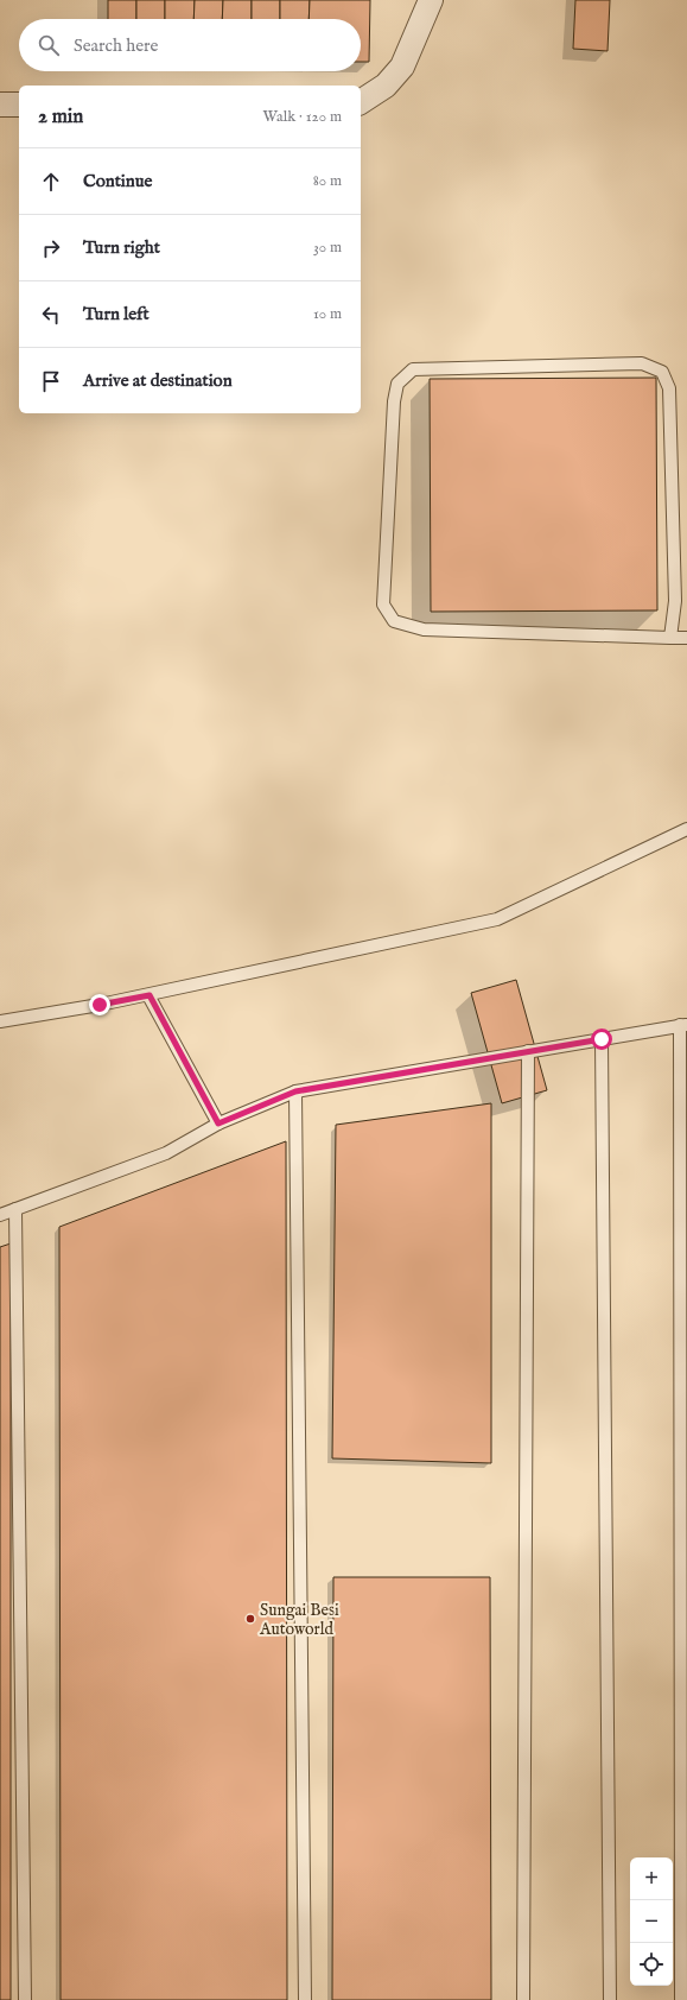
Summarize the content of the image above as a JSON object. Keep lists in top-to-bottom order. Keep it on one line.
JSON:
{"places":["Sungai Besi Autoworld"],"page":{"search":"Search here","heading":["2 min","Walk · 120 m"],"list":[["Continue","80 m"],["Turn right","30 m"],["Turn left","10 m"],"Arrive at destination"],"map_buttons":["+","−"]}}
